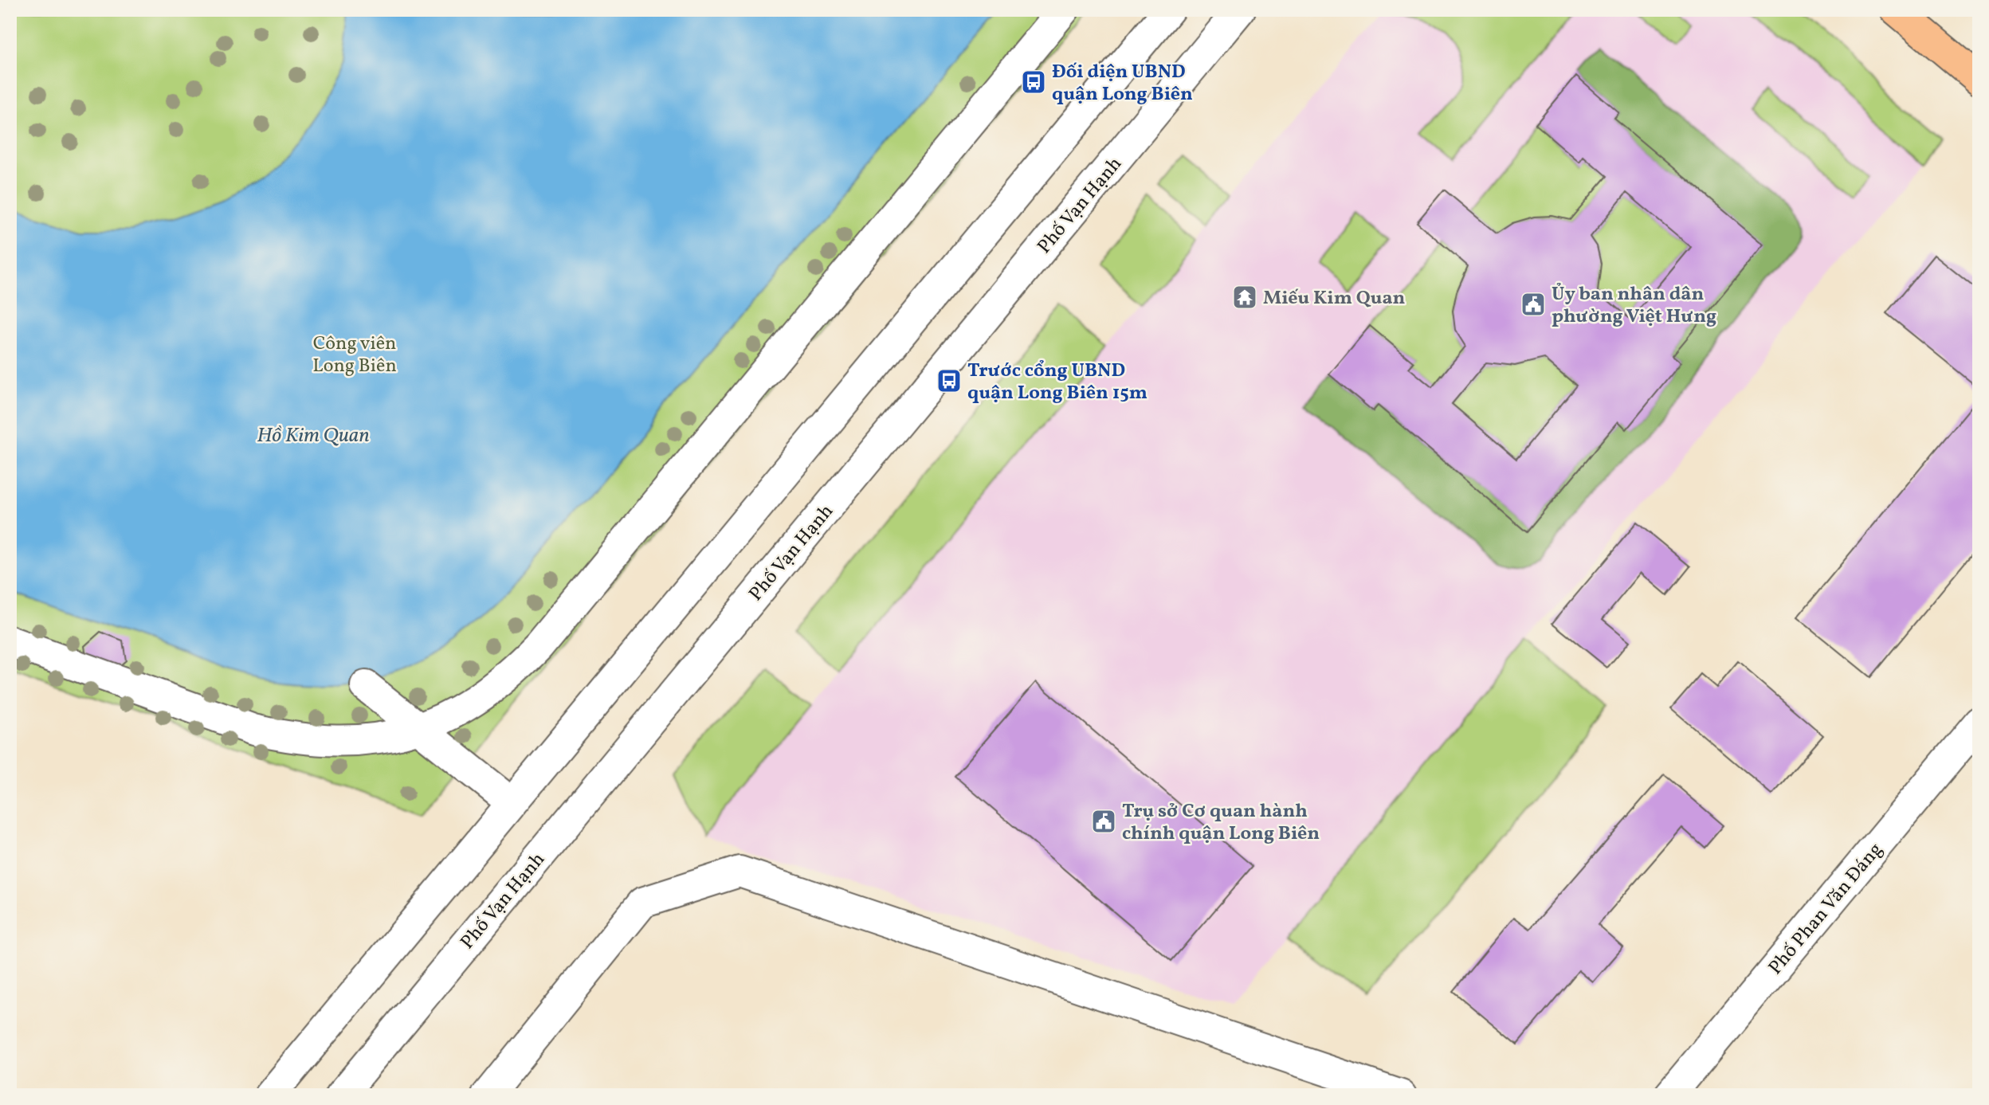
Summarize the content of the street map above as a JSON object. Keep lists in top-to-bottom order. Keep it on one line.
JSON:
{"streets":{"street":["Phố Vạn Hạnh","Phố Phan Văn Đáng"]},"water":["Hồ Kim Quan"],"parks":["Công viên Long Biên"],"places":{"bus stop":["Đối diện UBND quận Long Biên","Trước cổng UBND quận Long Biên 15m"],"temple":["Miếu Kim Quan"],"public building":["Ủy ban nhân dân phường Việt Hưng","Trụ sở Cơ quan hành chính quận Long Biên"]}}
